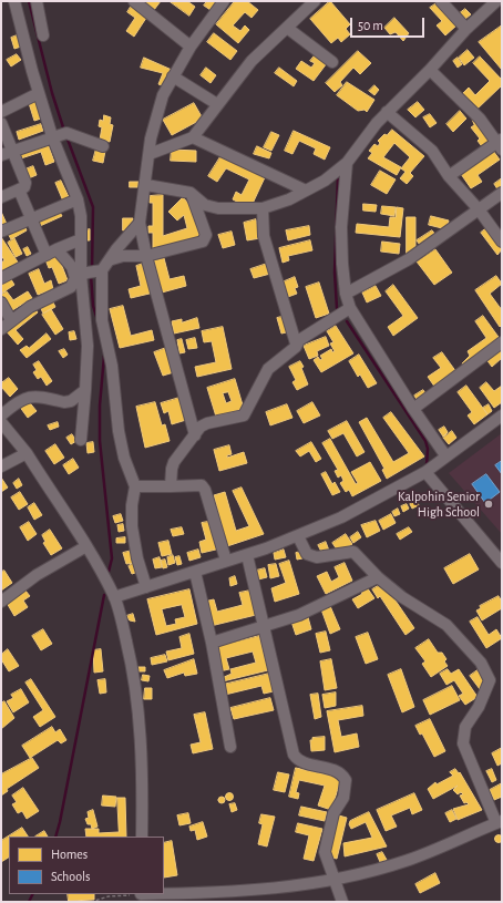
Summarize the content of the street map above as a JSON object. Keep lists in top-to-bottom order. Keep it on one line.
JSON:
{"places":["Kalpohin Senior High School"],"legend":["Homes","Schools"],"scale_bar":"50 m"}
